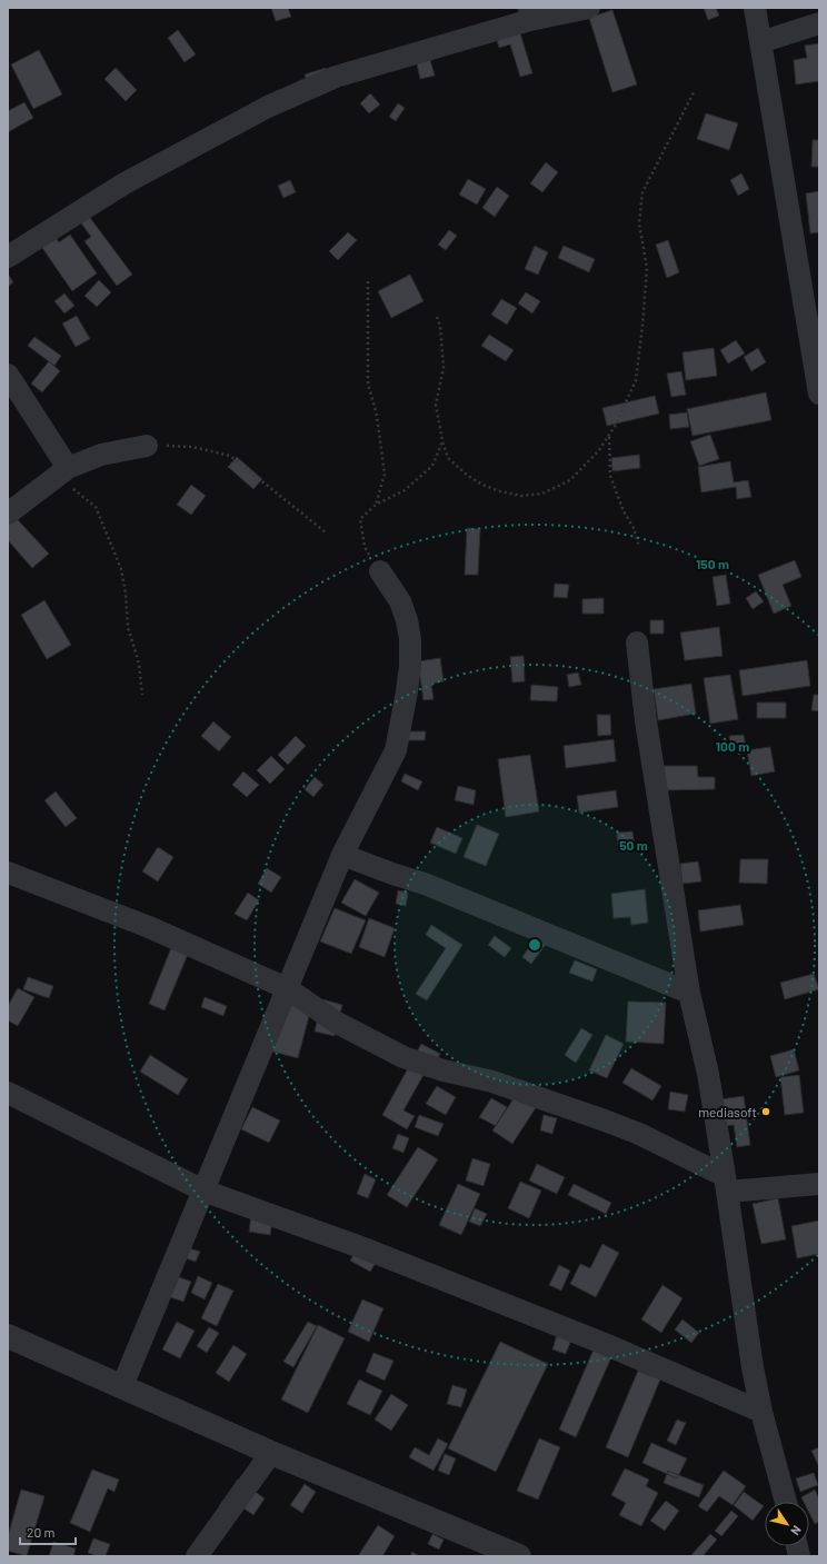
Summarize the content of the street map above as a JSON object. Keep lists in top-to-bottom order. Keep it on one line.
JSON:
{"places":["mediasoft"],"scale_bar":"20 m","north":"bottom right","rings":["150 m","100 m","50 m"]}
